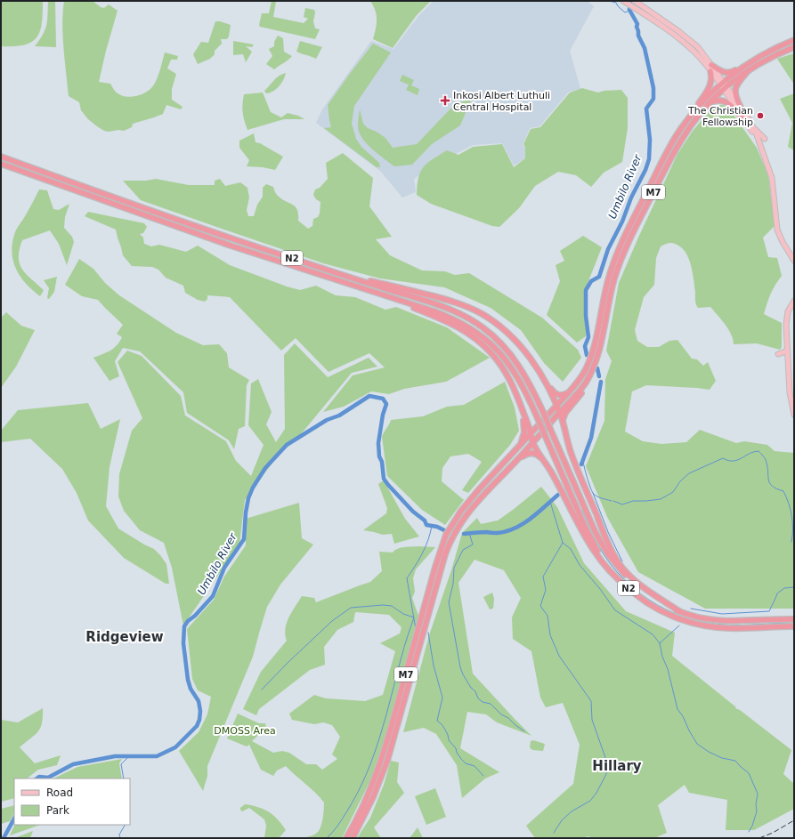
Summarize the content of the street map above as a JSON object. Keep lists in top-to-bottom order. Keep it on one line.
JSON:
{"streets":{"highway":["M7","N2"]},"districts":["Ridgeview","Hillary"],"water":["Umbilo River"],"parks":["DMOSS Area"],"places":{"health":["Inkosi Albert Luthuli Central Hospital"],"other":["The Christian Fellowship"]},"legend":["Road","Park"]}
